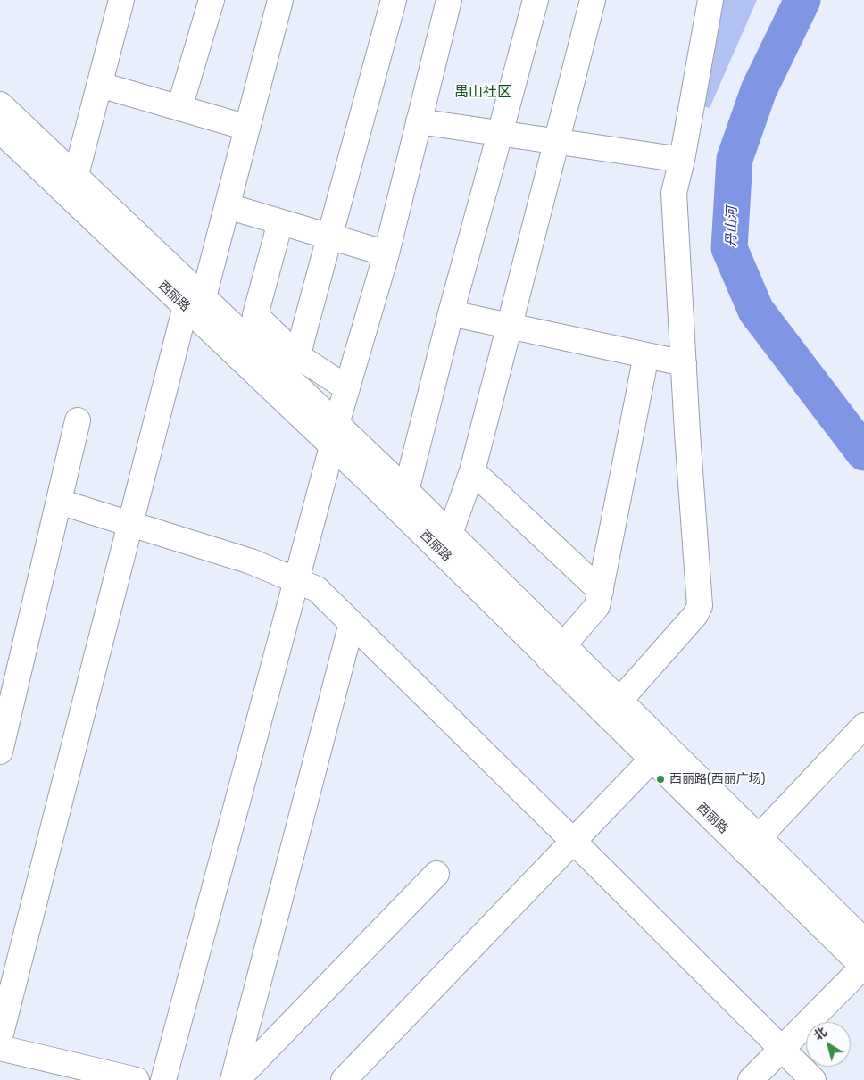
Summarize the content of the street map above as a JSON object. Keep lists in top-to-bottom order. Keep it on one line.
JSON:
{"streets":{"street":["西丽路"]},"districts":["禺山社区"],"water":["丹山河"],"places":["西丽路(西丽广场)"],"north":"top left"}
